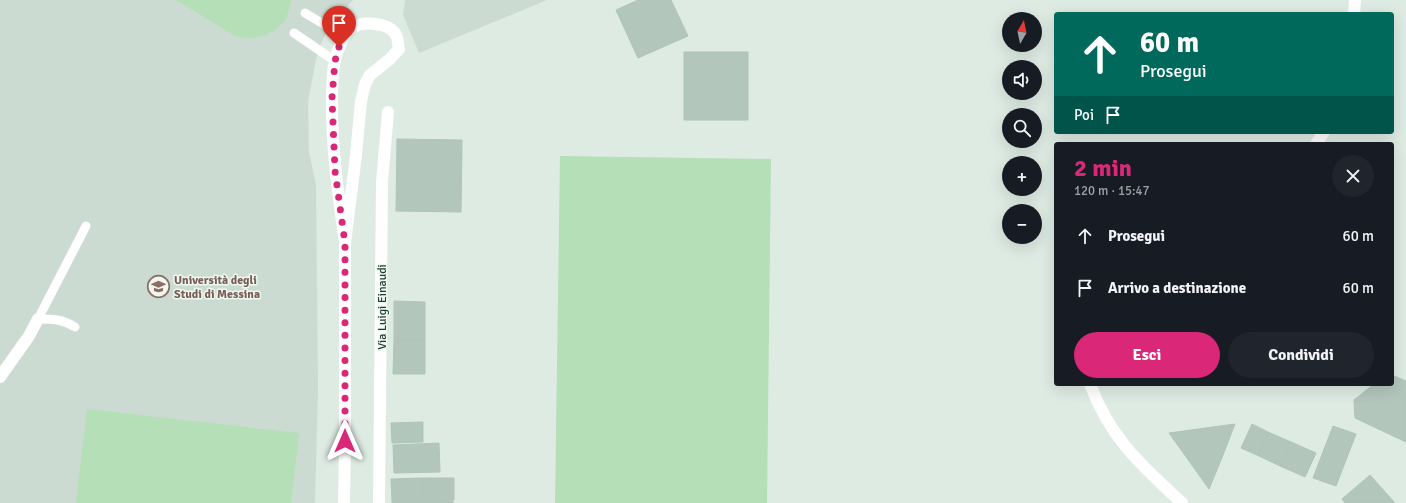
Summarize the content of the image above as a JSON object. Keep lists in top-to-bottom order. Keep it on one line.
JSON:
{"streets":{"street":["Via Luigi Einaudi"]},"places":{"school or university":["Università degli Studi di Messina"]},"north":"top","page":{"map_buttons":["+","−"],"turn":["60 m","Prosegui"],"then":"Poi","heading":["2 min","120 m · 15:47"],"list":[{"name":"Prosegui","value":"60 m"},{"name":"Arrivo a destinazione","value":"60 m"}],"buttons":["Esci","Condividi"]}}
